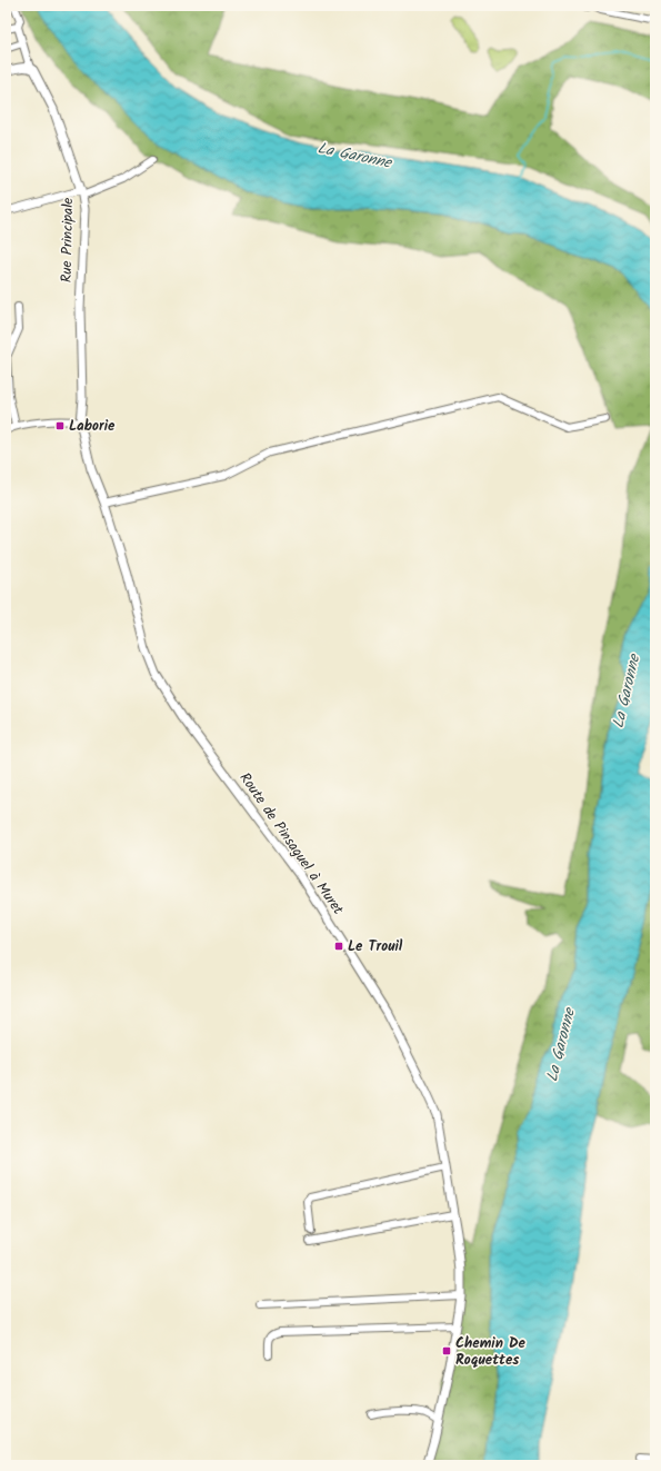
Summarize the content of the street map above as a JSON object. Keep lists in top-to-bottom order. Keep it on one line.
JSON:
{"streets":{"street":["Rue Principale","Route de Pinsaguel à Muret"]},"water":["La Garonne"],"places":{"transit":["Laborie","Le Trouil","Chemin De Roquettes"]}}
